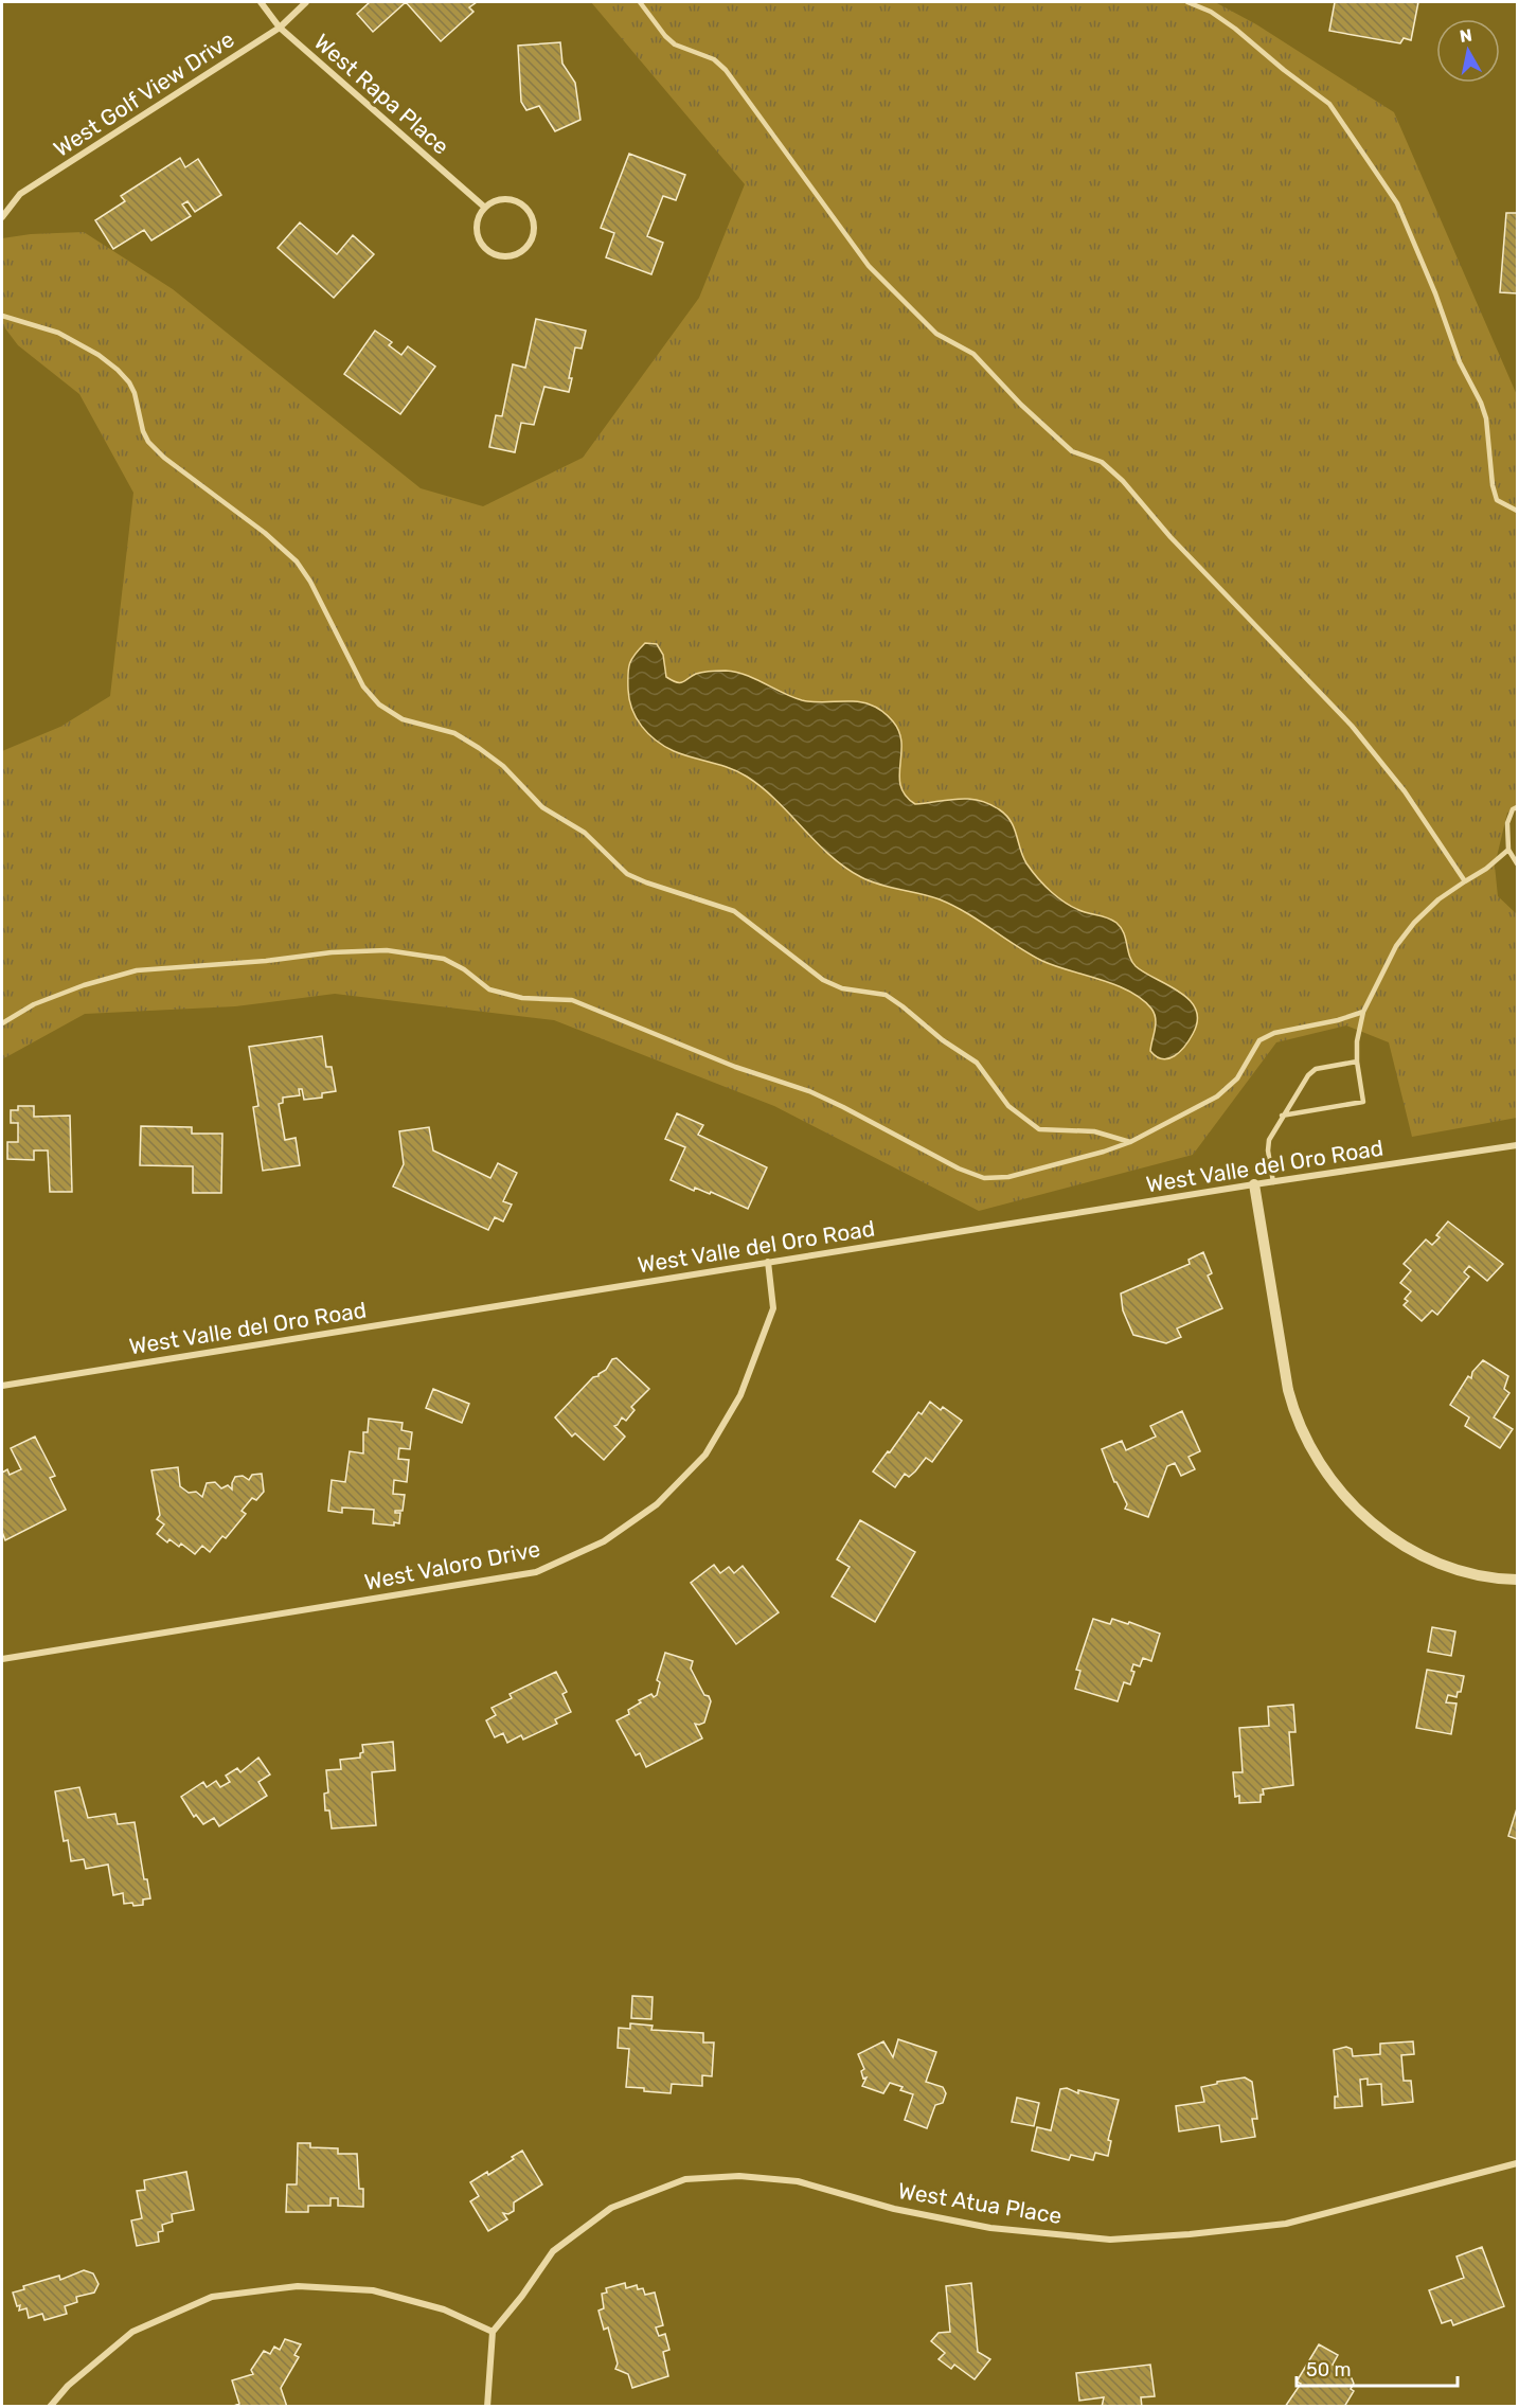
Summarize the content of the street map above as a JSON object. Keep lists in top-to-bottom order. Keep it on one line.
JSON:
{"streets":{"street":["West Golf View Drive","West Rapa Place","West Valle del Oro Road","West Valoro Drive","West Atua Place"]},"crossings":[["West Golf View Drive","West Rapa Place"],["West Valle del Oro Road","West Valoro Drive"]],"scale_bar":"50 m","north":"top"}
